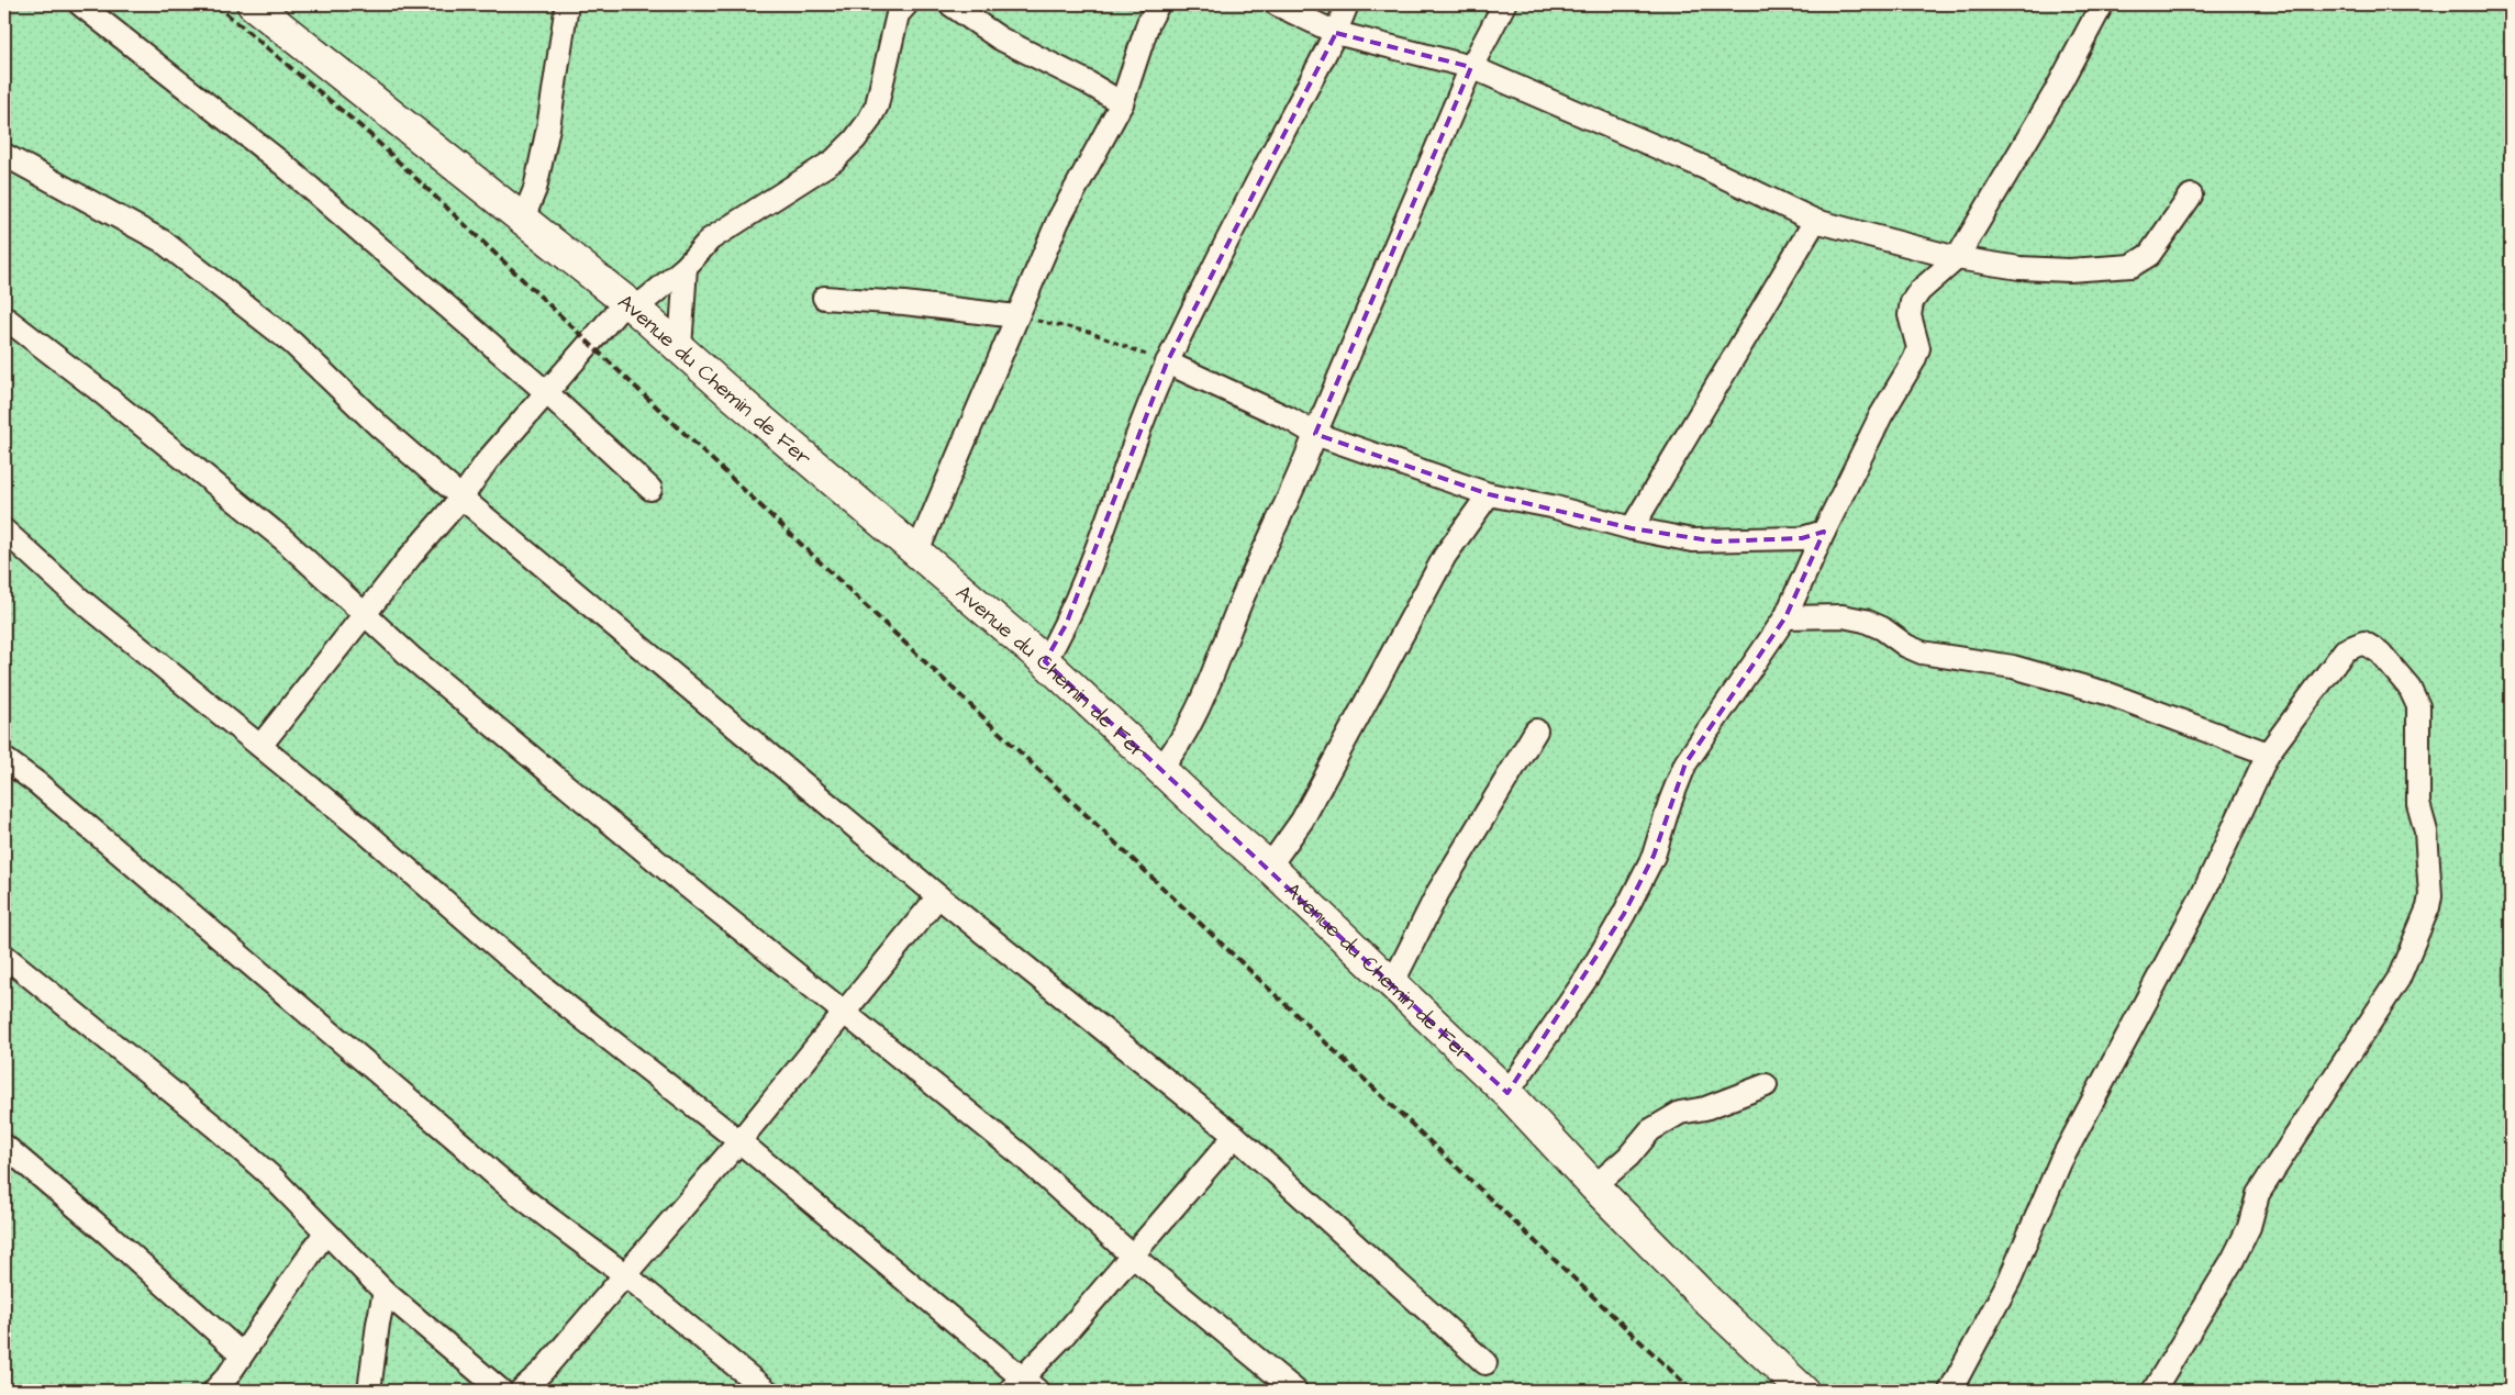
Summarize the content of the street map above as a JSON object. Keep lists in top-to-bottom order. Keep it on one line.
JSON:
{"streets":{"street":["Avenue du Chemin de Fer"]}}
